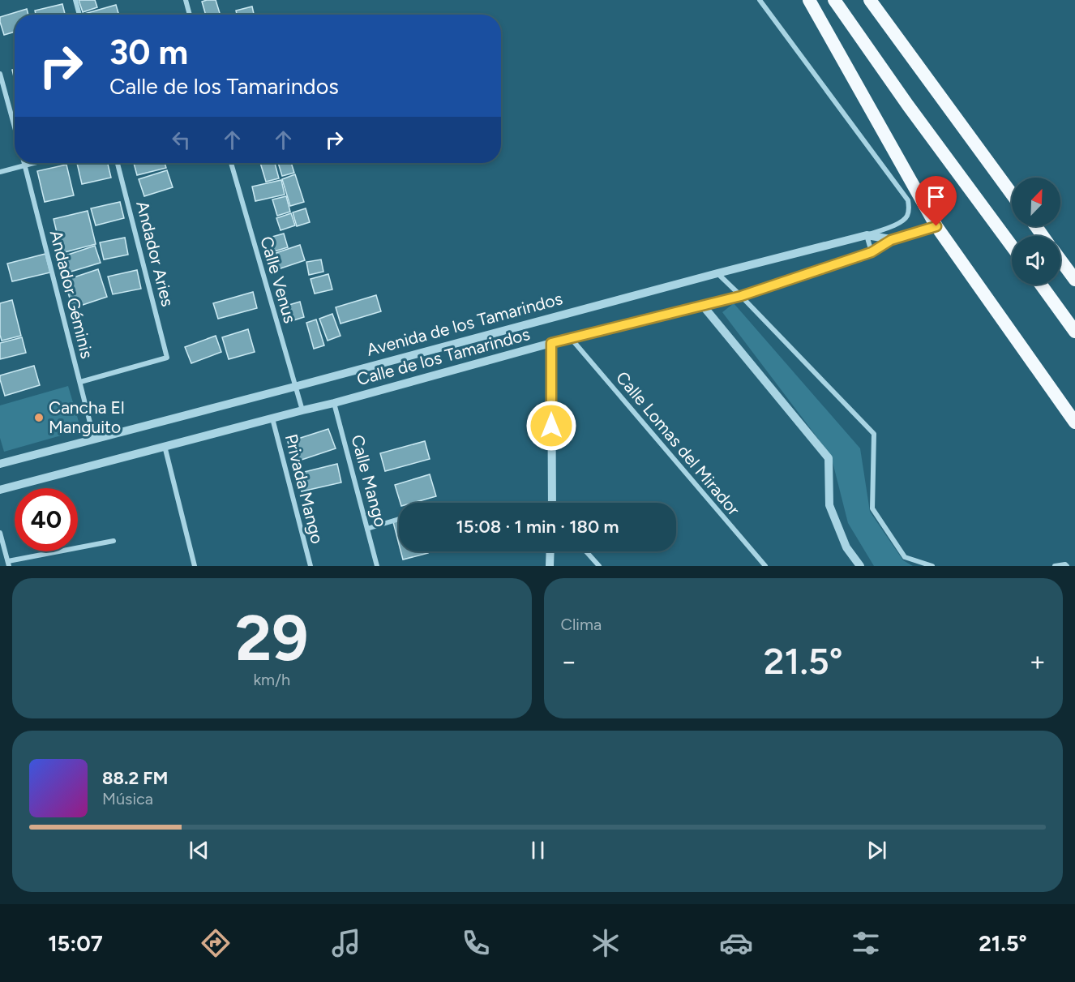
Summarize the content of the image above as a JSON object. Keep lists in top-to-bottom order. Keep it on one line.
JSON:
{"streets":{"street":["Andador Aries","Calle Venus","Andador Géminis","Avenida de los Tamarindos","Calle de los Tamarindos","Calle Lomas del Mirador","Calle Mango","Privada Mango"]},"crossings":[["Andador Aries","Andador Géminis"],["Calle Venus","Avenida de los Tamarindos"],["Calle Venus","Calle de los Tamarindos"],["Andador Géminis","Avenida de los Tamarindos"],["Avenida de los Tamarindos","Calle de los Tamarindos"],["Calle de los Tamarindos","Calle Lomas del Mirador"],["Calle de los Tamarindos","Calle Mango"],["Calle de los Tamarindos","Privada Mango"]],"places":["Cancha El Manguito"],"north":"top right","page":{"turn":["30 m","Calle de los Tamarindos"],"limit":"40","trip":"15:08 · 1 min · 180 m","tile":[["29","km/h"],"Clima"],"heat":["−","21.5°","+"],"song":["88.2 FM","Música"],"tabs":["15:07","21.5°"]}}
